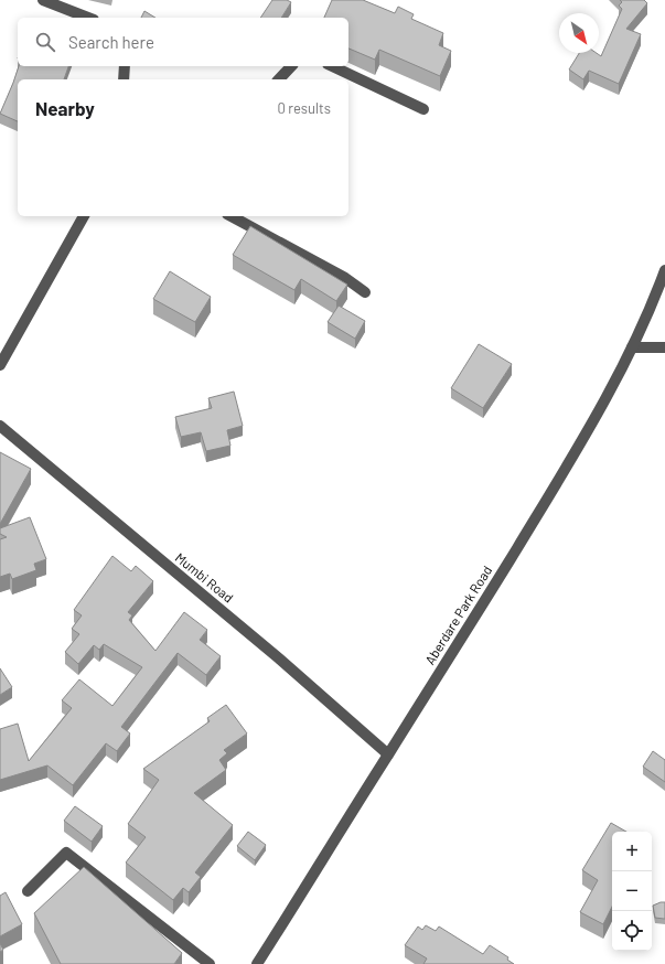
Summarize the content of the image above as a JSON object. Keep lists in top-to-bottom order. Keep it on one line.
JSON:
{"streets":{"street":["Mumbi Road","Aberdare Park Road"]},"crossings":[["Mumbi Road","Aberdare Park Road"]],"north":"bottom right","page":{"search":"Search here","heading":["Nearby","0 results"],"map_buttons":["+","−"]}}
